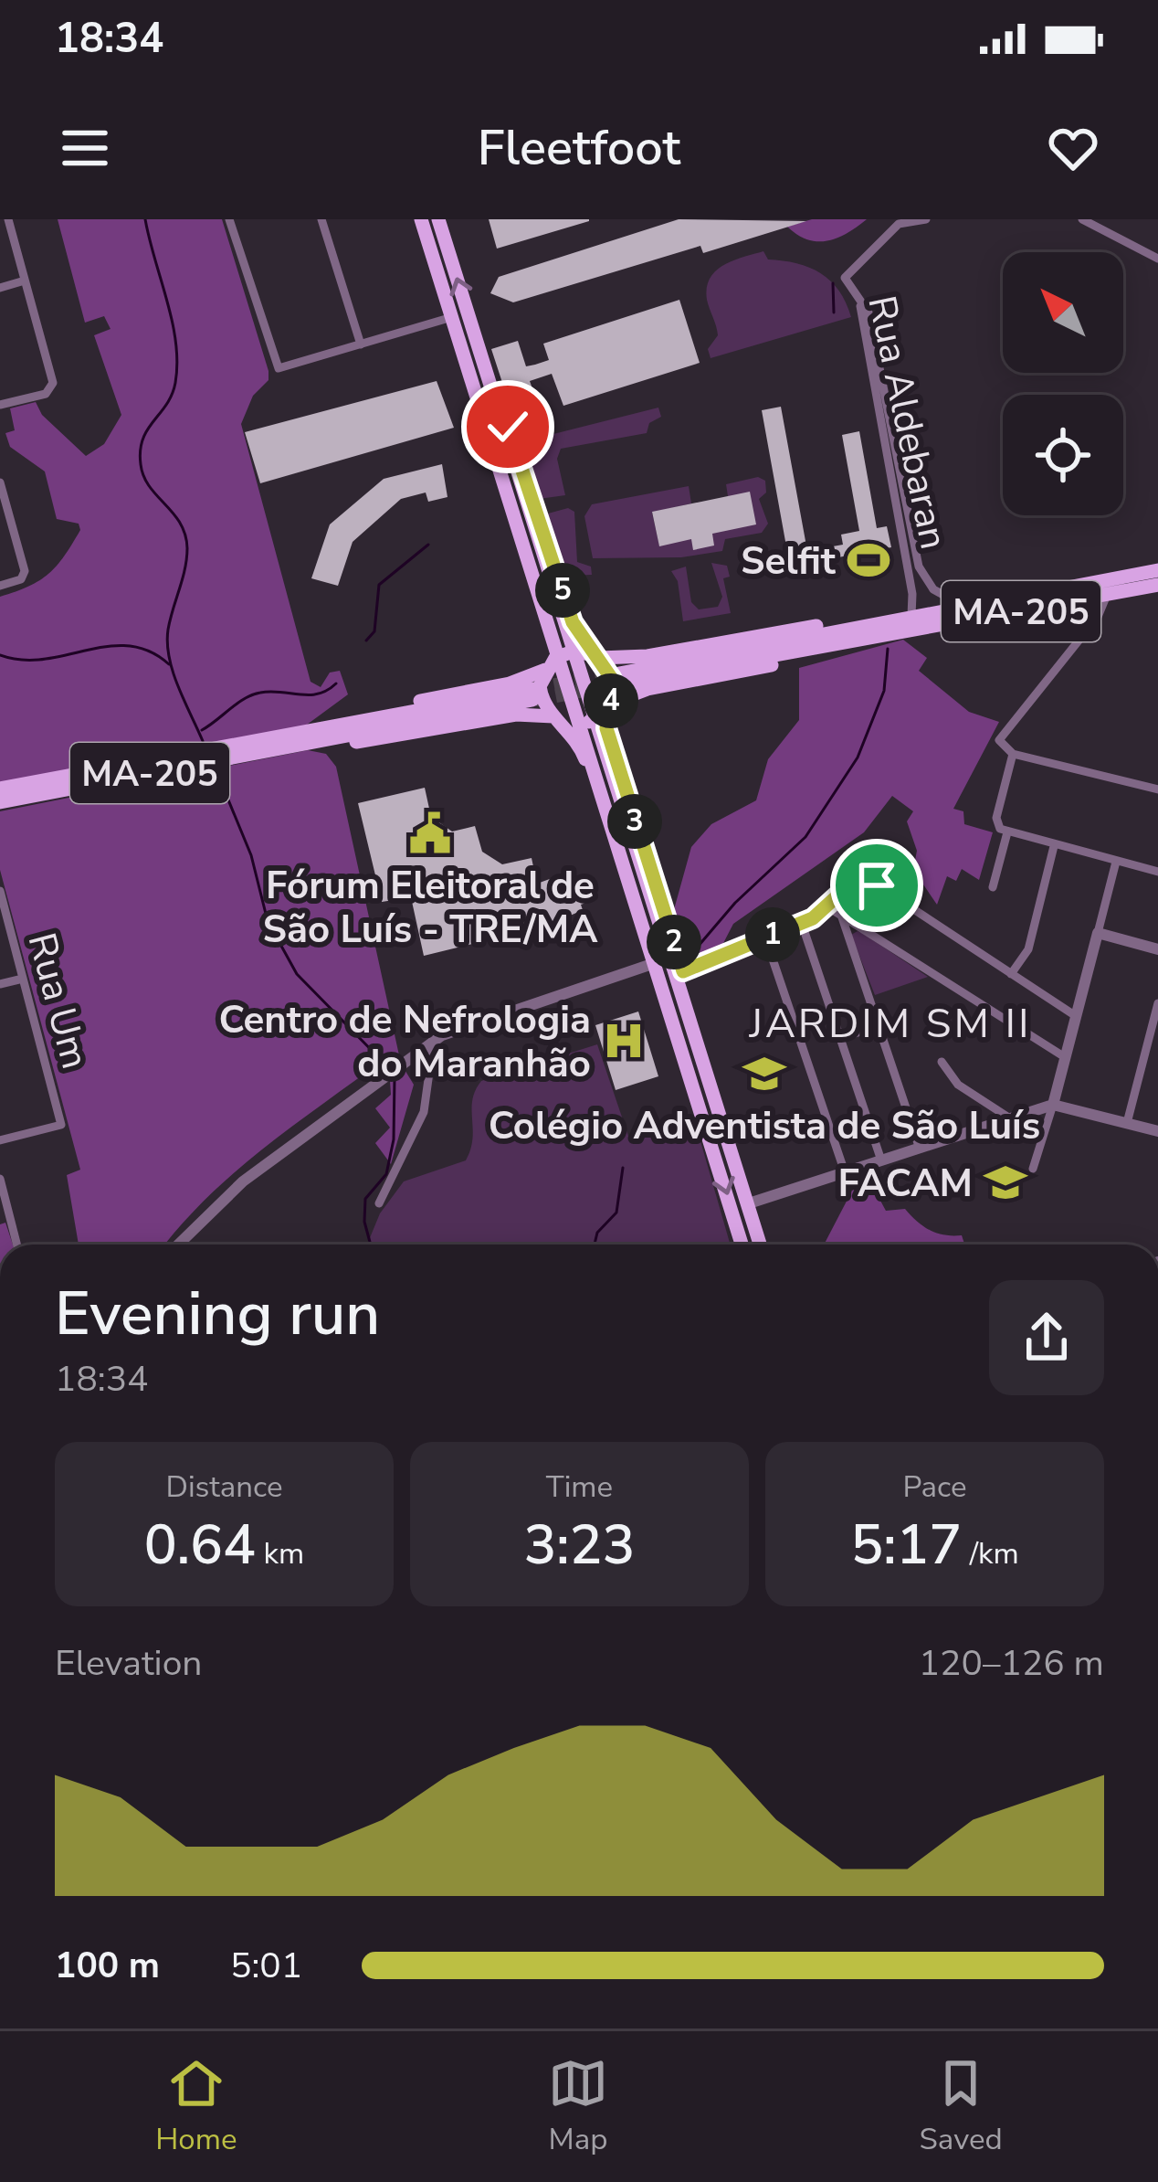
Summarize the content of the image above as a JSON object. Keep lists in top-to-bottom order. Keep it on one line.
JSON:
{"streets":{"main road":["MA-205"],"street":["Rua Aldebaran","Rua Um"]},"crossings":[["Rua Aldebaran","MA-205"]],"districts":["JARDIM SM II"],"places":{"sports":["Selfit"],"public building":["Fórum Eleitoral de São Luís - TRE/MA"],"hospital":["Centro de Nefrologia do Maranhão"],"school or university":["Colégio Adventista de São Luís","FACAM"]},"north":"top left","page":{"status":"18:34","header":"Fleetfoot","pins":["5","4","3","1","2"],"heading":["Evening run","18:34"],"stats":[["Distance","0.64 km"],["Time","3:23"],["Pace","5:17 /km"]],"chart":["Elevation","120–126 m"],"list":[{"name":"100 m","note":"5:01"}],"tabs":["Home","Map","Saved"]}}
